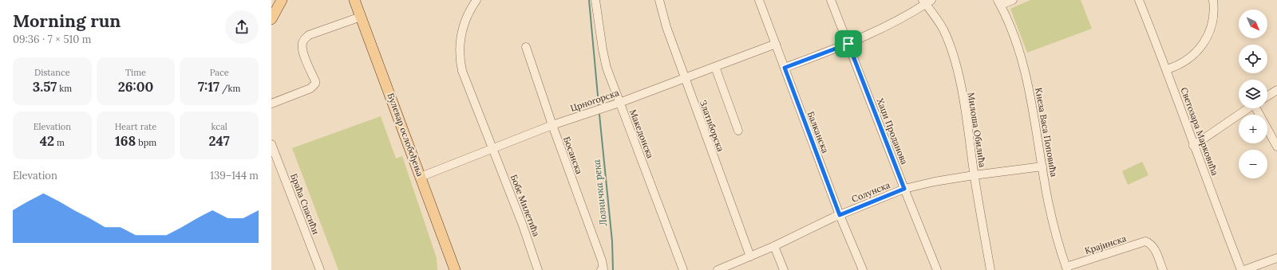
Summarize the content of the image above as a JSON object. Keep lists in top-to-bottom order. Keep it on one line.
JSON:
{"streets":{"main road":["Булевар ослобођења"],"street":["Црногорска","Златиборска","Милоша Обилића","Хаџи Проданова","Светозара Марковића","Балканска","Кнеза Васа Поповића","Македонска","Босанска","Солунска","Браћа Спасићи","Бобе Милетића","Крајинска"]},"crossings":[["Црногорска","Златиборска"],["Црногорска","Балканска"],["Црногорска","Македонска"],["Црногорска","Булевар ослобођења"],["Црногорска","Босанска"],["Црногорска","Бобе Милетића"],["Златиборска","Солунска"],["Милоша Обилића","Солунска"],["Хаџи Проданова","Солунска"],["Балканска","Солунска"],["Кнеза Васа Поповића","Солунска"],["Кнеза Васа Поповића","Крајинска"]],"water":["Лозничка река"],"north":"bottom right","page":{"heading":["Morning run","09:36 · 7 × 510 m"],"map_buttons":["+","−"],"stats":[["Distance","3.57 km"],["Time","26:00"],["Pace","7:17 /km"],["Elevation","42 m"],["Heart rate","168 bpm"],["kcal","247"]],"chart":["Elevation","139–144 m"]}}
